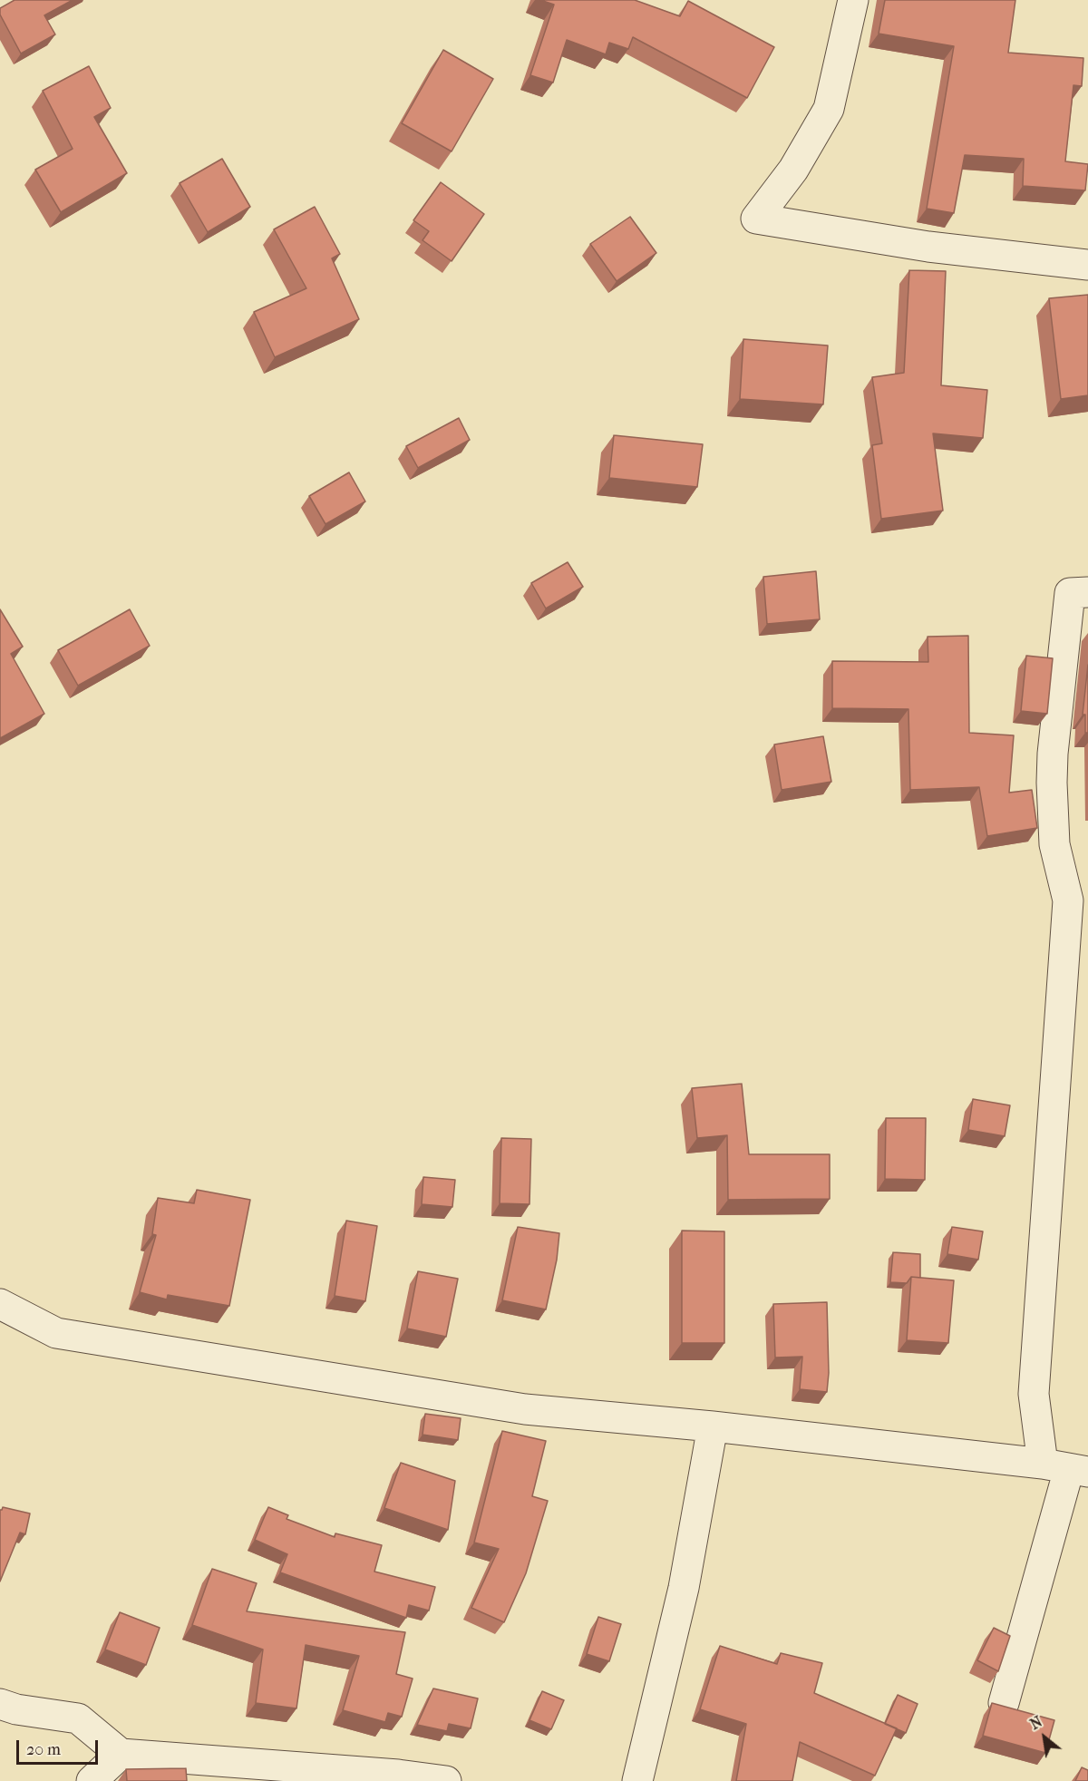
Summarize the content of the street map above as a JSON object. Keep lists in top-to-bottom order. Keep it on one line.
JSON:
{"scale_bar":"20 m","north":"top left"}
